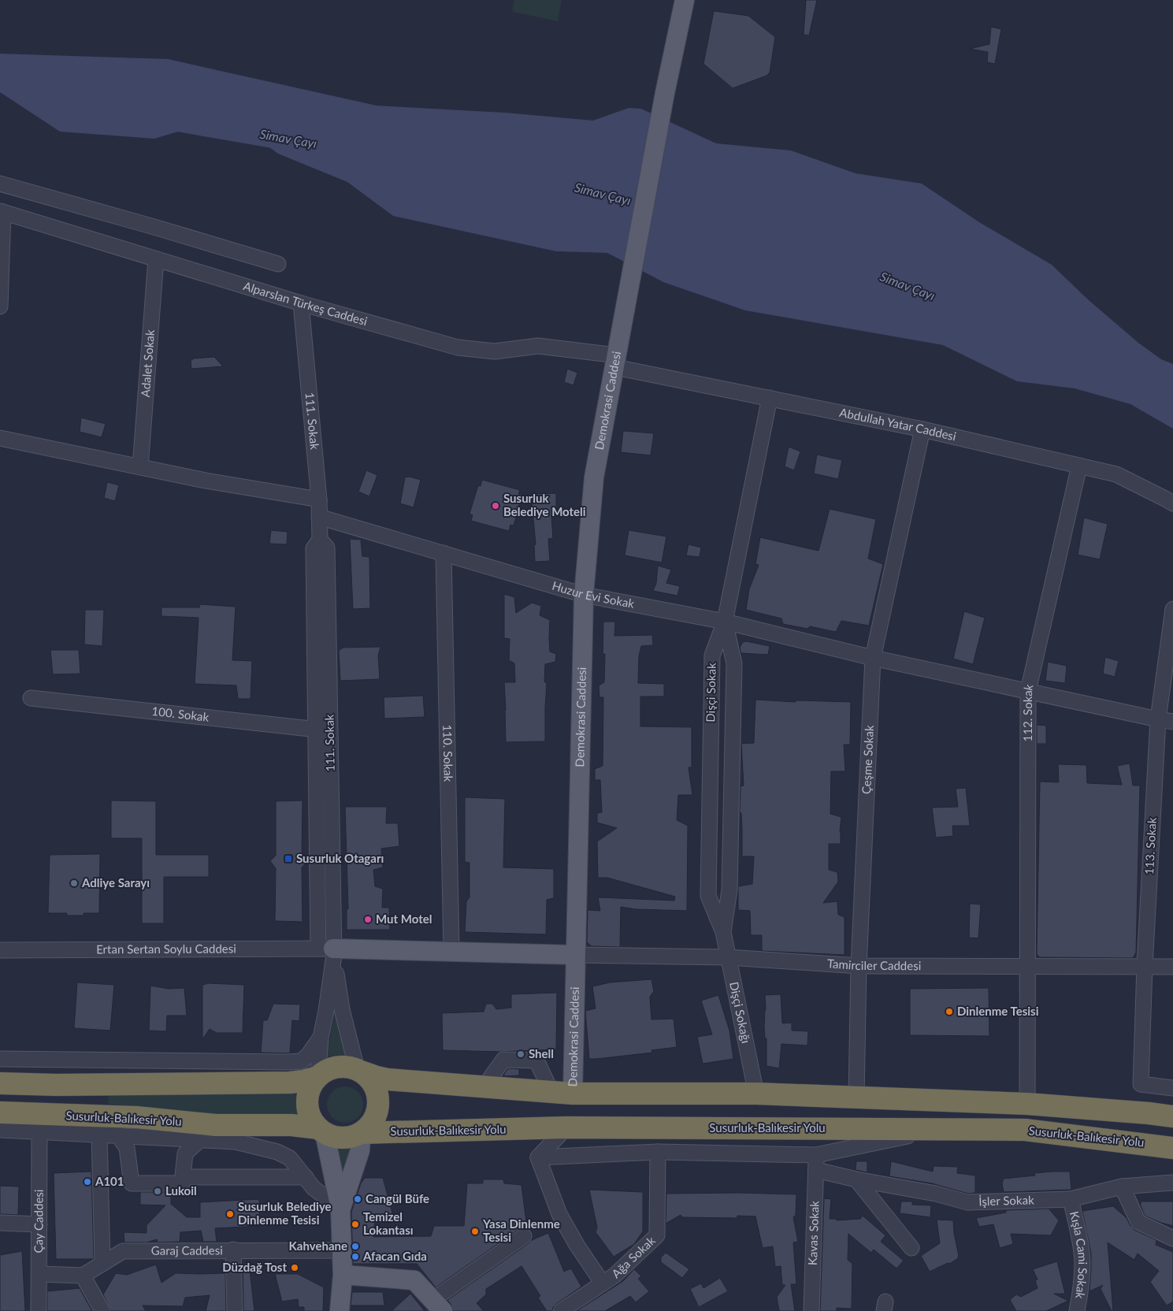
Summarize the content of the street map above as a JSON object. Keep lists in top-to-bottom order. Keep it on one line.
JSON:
{"streets":{"highway":["Susurluk-Balıkesir Yolu"],"main road":["Demokrasi Caddesi"],"street":["Alparslan Türkeş Caddesi","Adalet Sokak","111. Sokak","Abdullah Yatar Caddesi","Huzur Evi Sokak","Dişçi Sokak","112. Sokak","100. Sokak","110. Sokak","Çeşme Sokak","113. Sokak","Ertan Sertan Soylu Caddesi","Tamirciler Caddesi","Dişçi Sokağı","İşler Sokak","Çay Caddesi","Kavas Sokak","Garaj Caddesi","Kışla Cami Sokak","Ağa Sokak"]},"crossings":[["Alparslan Türkeş Caddesi","Adalet Sokak"],["Alparslan Türkeş Caddesi","Demokrasi Caddesi"],["Alparslan Türkeş Caddesi","111. Sokak"],["Alparslan Türkeş Caddesi","Abdullah Yatar Caddesi"],["Demokrasi Caddesi","Abdullah Yatar Caddesi"],["Demokrasi Caddesi","Huzur Evi Sokak"],["Demokrasi Caddesi","Tamirciler Caddesi"],["111. Sokak","Huzur Evi Sokak"],["111. Sokak","100. Sokak"],["111. Sokak","Ertan Sertan Soylu Caddesi"],["Abdullah Yatar Caddesi","112. Sokak"],["Abdullah Yatar Caddesi","Çeşme Sokak"],["Huzur Evi Sokak","Dişçi Sokak"],["Huzur Evi Sokak","112. Sokak"],["Huzur Evi Sokak","110. Sokak"],["Huzur Evi Sokak","Çeşme Sokak"],["Huzur Evi Sokak","113. Sokak"],["Dişçi Sokak","Dişçi Sokağı"],["112. Sokak","Tamirciler Caddesi"],["Çeşme Sokak","Tamirciler Caddesi"],["113. Sokak","Tamirciler Caddesi"],["Tamirciler Caddesi","Dişçi Sokağı"],["İşler Sokak","Kavas Sokak"],["İşler Sokak","Kışla Cami Sokak"]],"water":["Simav Çayı"],"places":{"other":["Susurluk Belediye Moteli","Adliye Sarayı","Mut Motel","Dinlenme Tesisi","Shell","A101","Lukoil","Cangül Büfe","Susurluk Belediye Dinlenme Tesisi","Temizel Lokantası","Yasa Dinlenme Tesisi","Kahvehane","Afacan Gıda","Düzdağ Tost"],"transit":["Susurluk Otagarı"]}}
